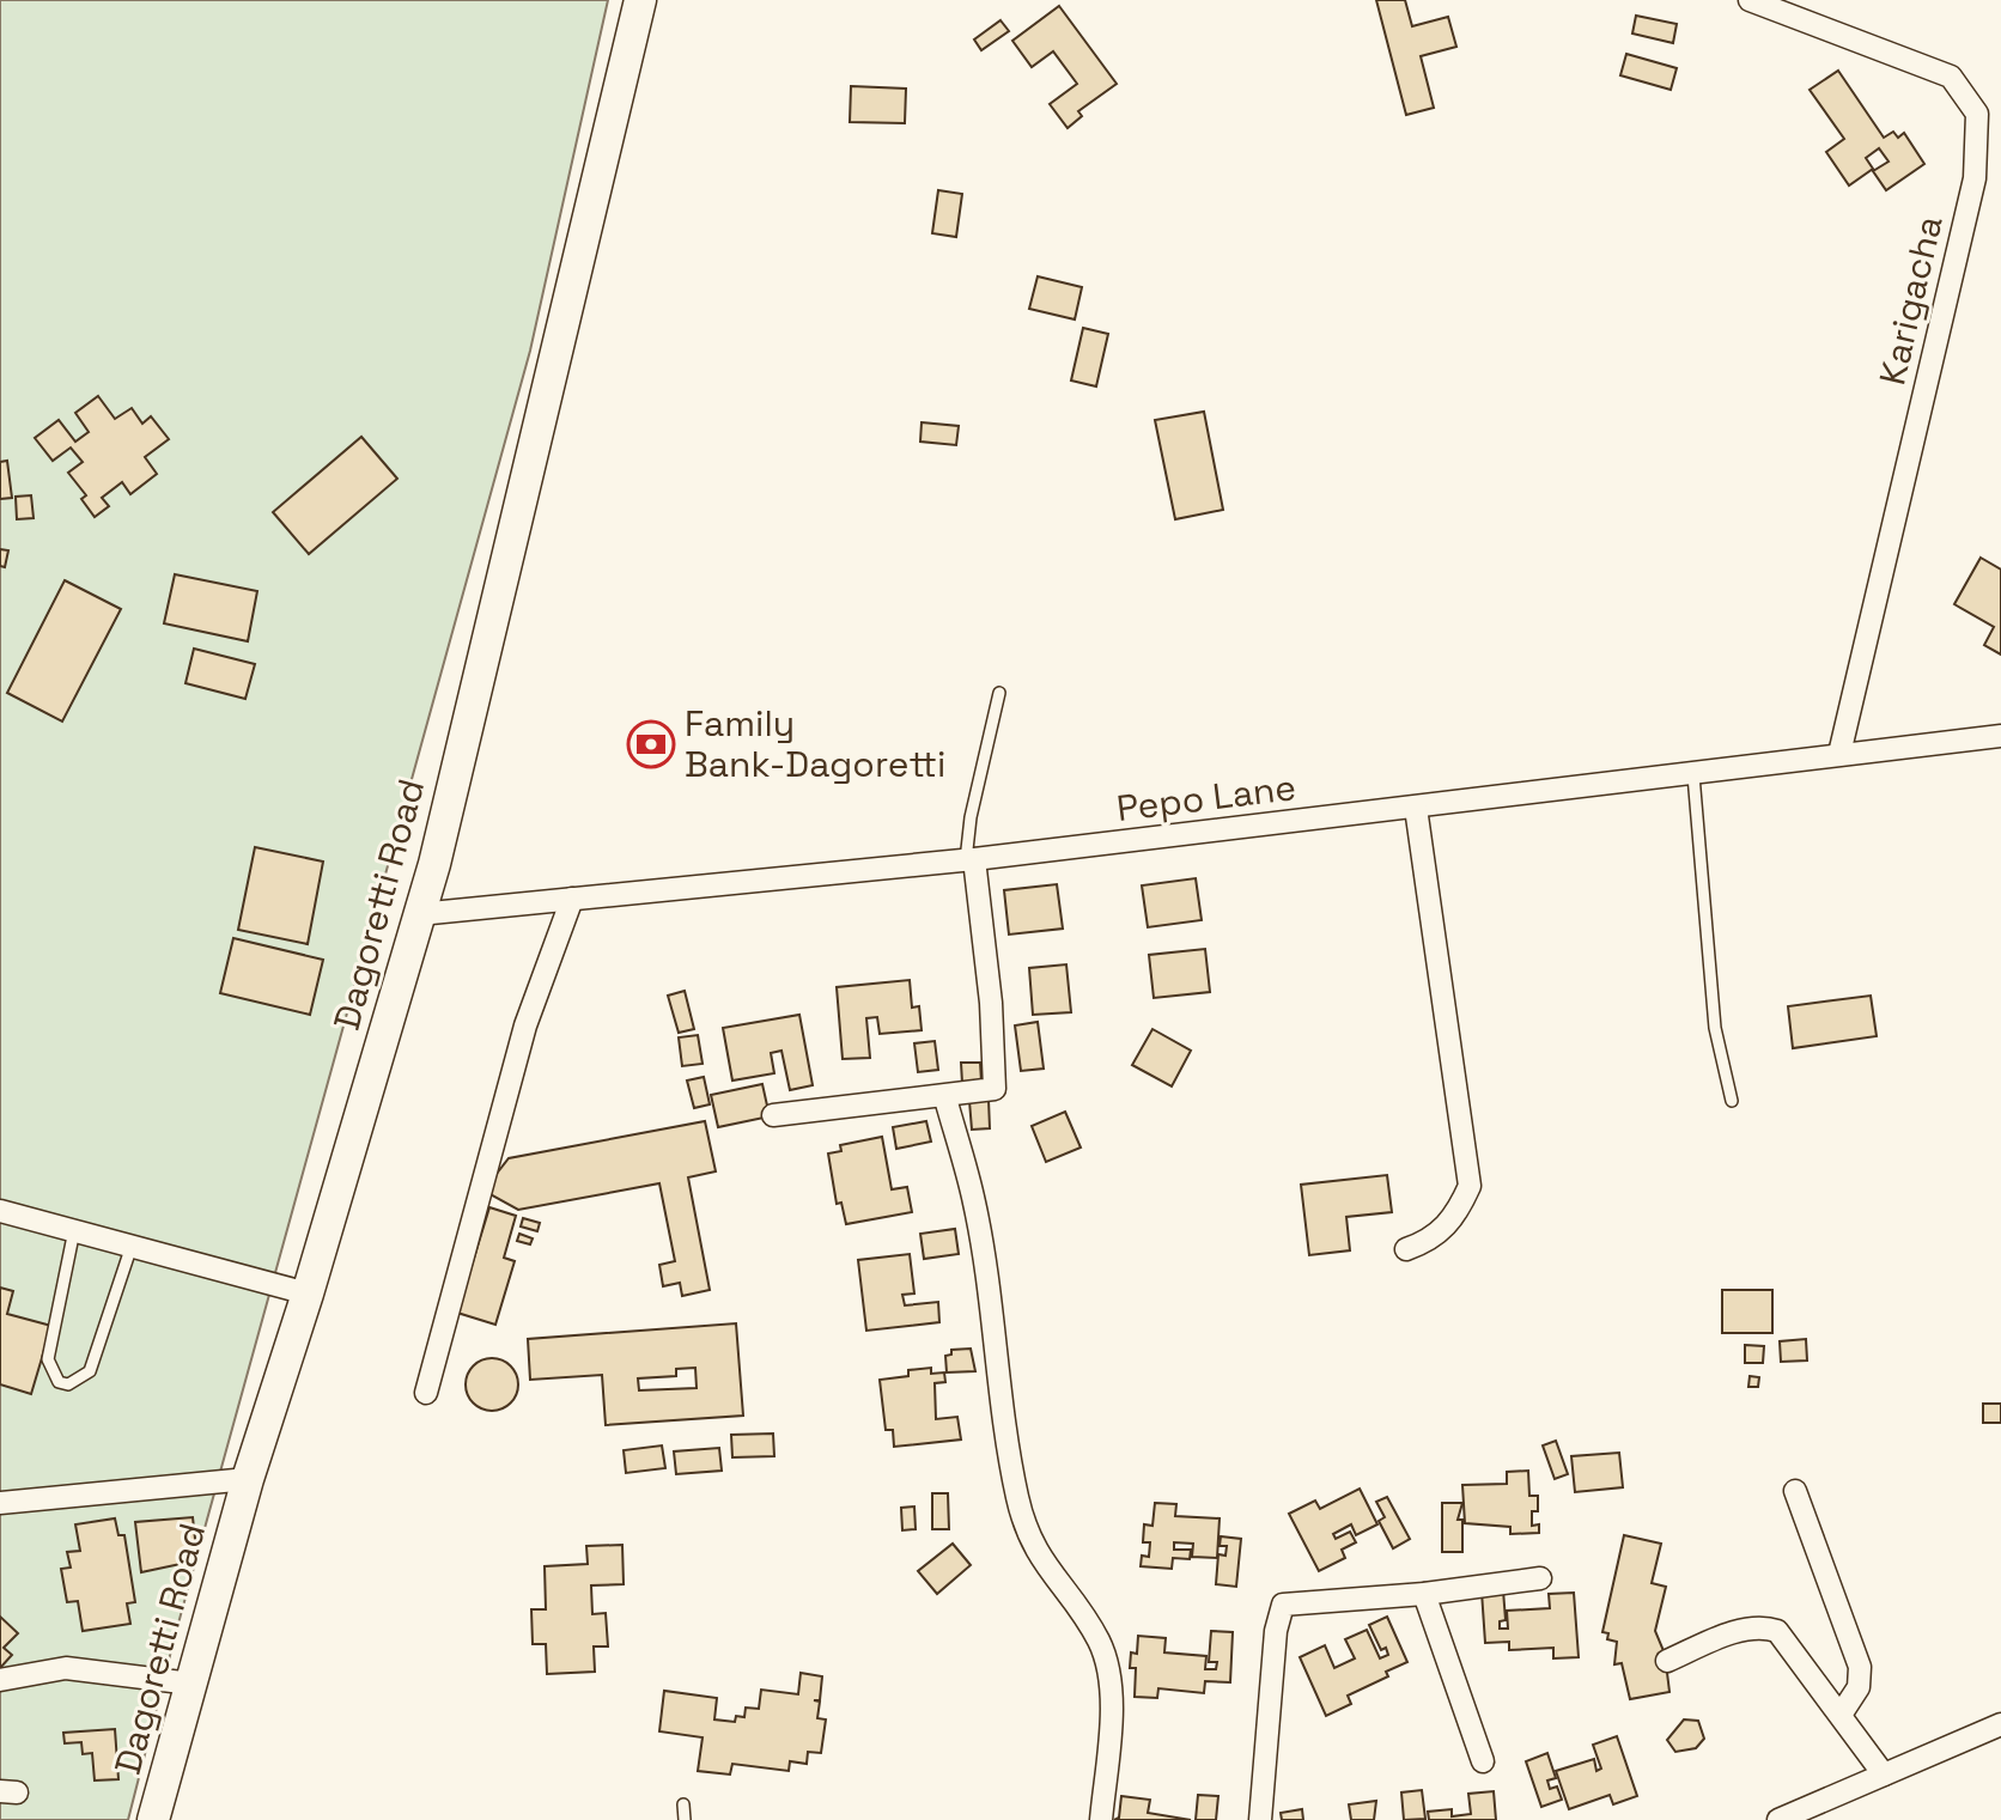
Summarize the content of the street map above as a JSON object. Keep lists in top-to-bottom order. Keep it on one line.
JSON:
{"streets":{"main road":["Dagoretti Road"],"street":["Karigacha","Pepo Lane"]},"crossings":[["Karigacha","Pepo Lane"],["Pepo Lane","Dagoretti Road"]],"places":{"bank":["Family Bank-Dagoretti"]}}
